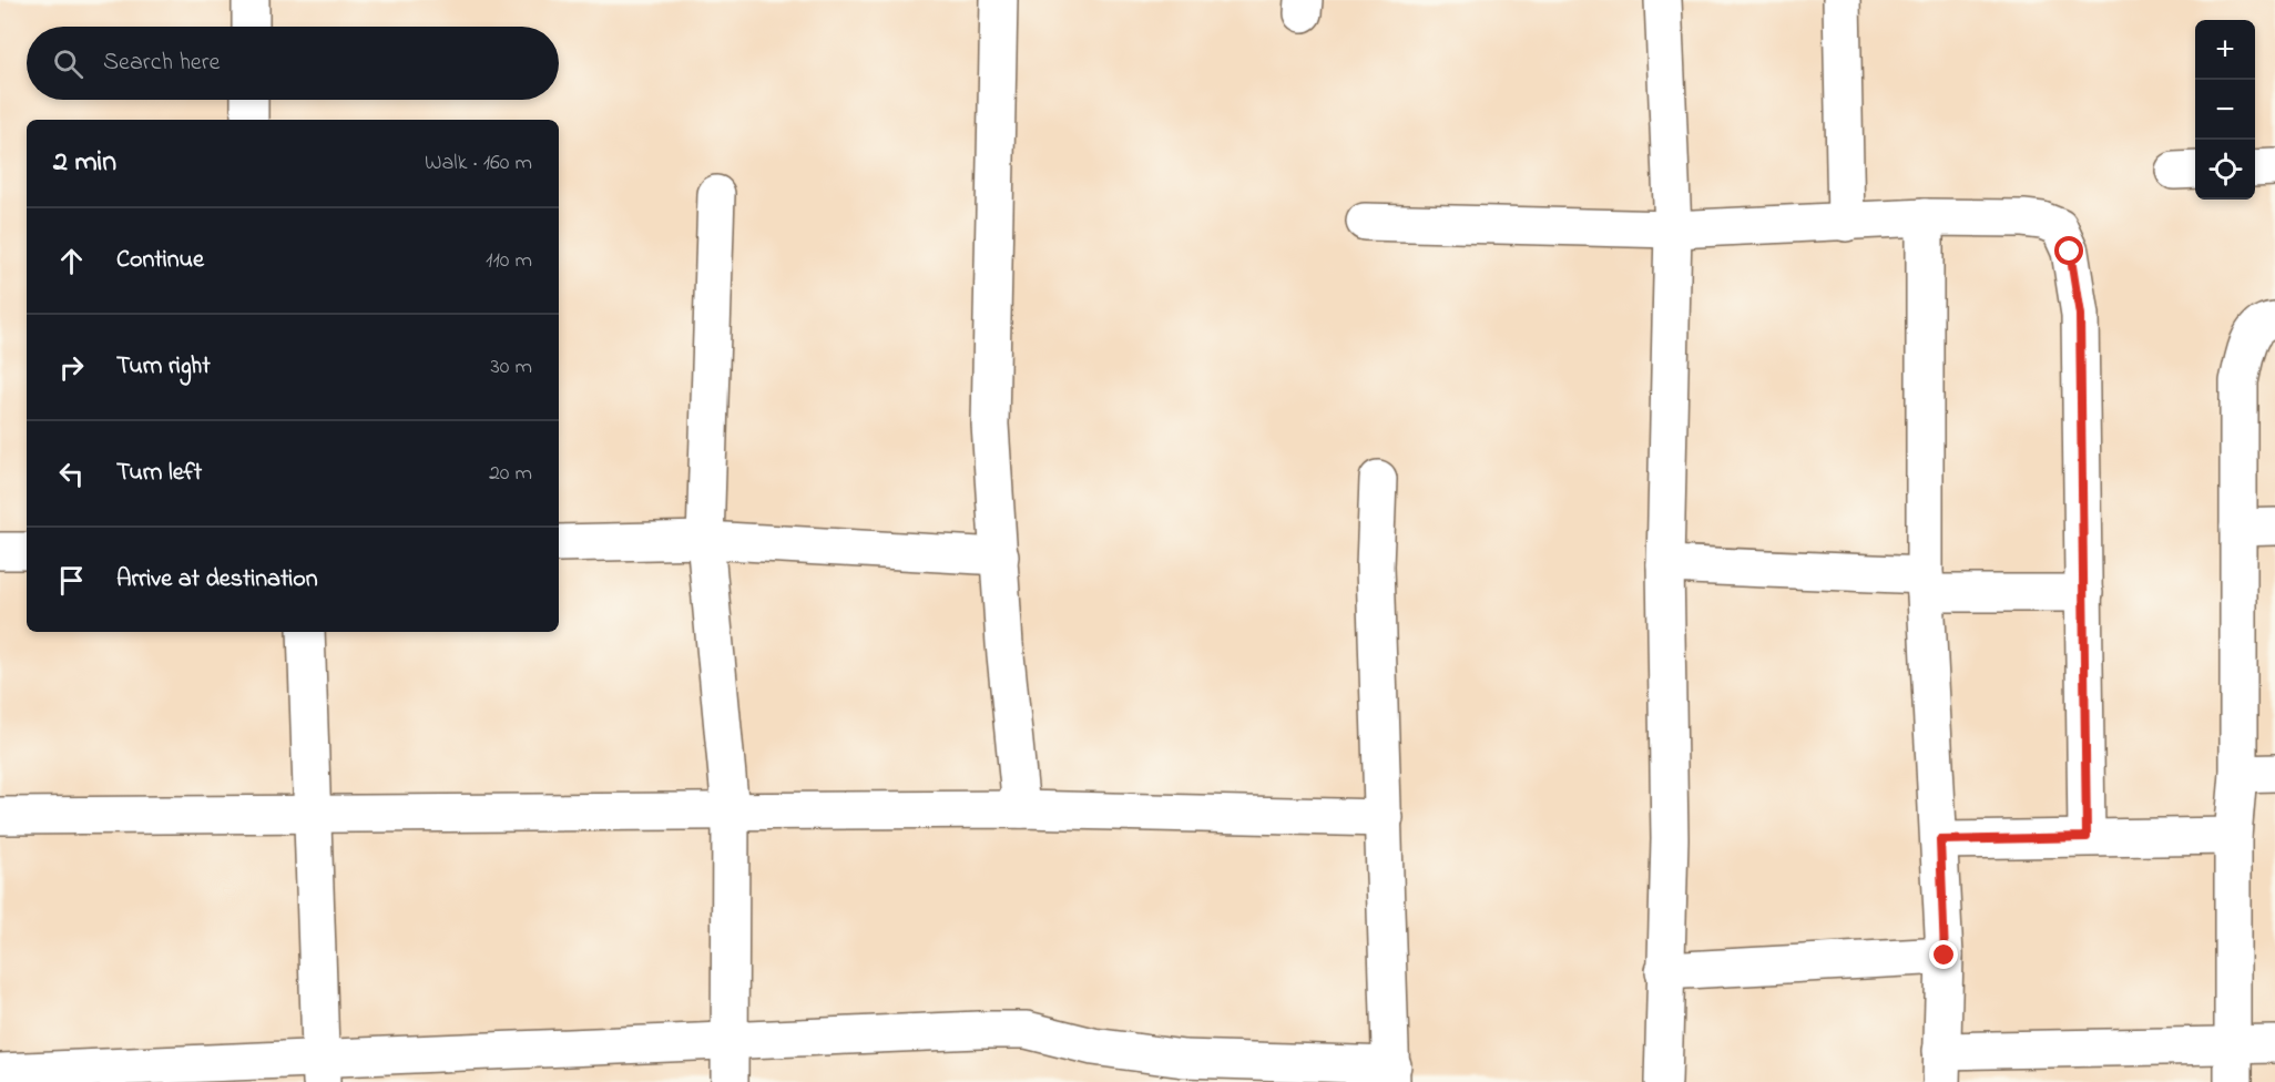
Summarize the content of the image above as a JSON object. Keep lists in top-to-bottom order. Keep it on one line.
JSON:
{"page":{"map_buttons":["+","−"],"search":"Search here","heading":["2 min","Walk · 160 m"],"list":[["Continue","110 m"],["Turn right","30 m"],["Turn left","20 m"],"Arrive at destination"]}}
